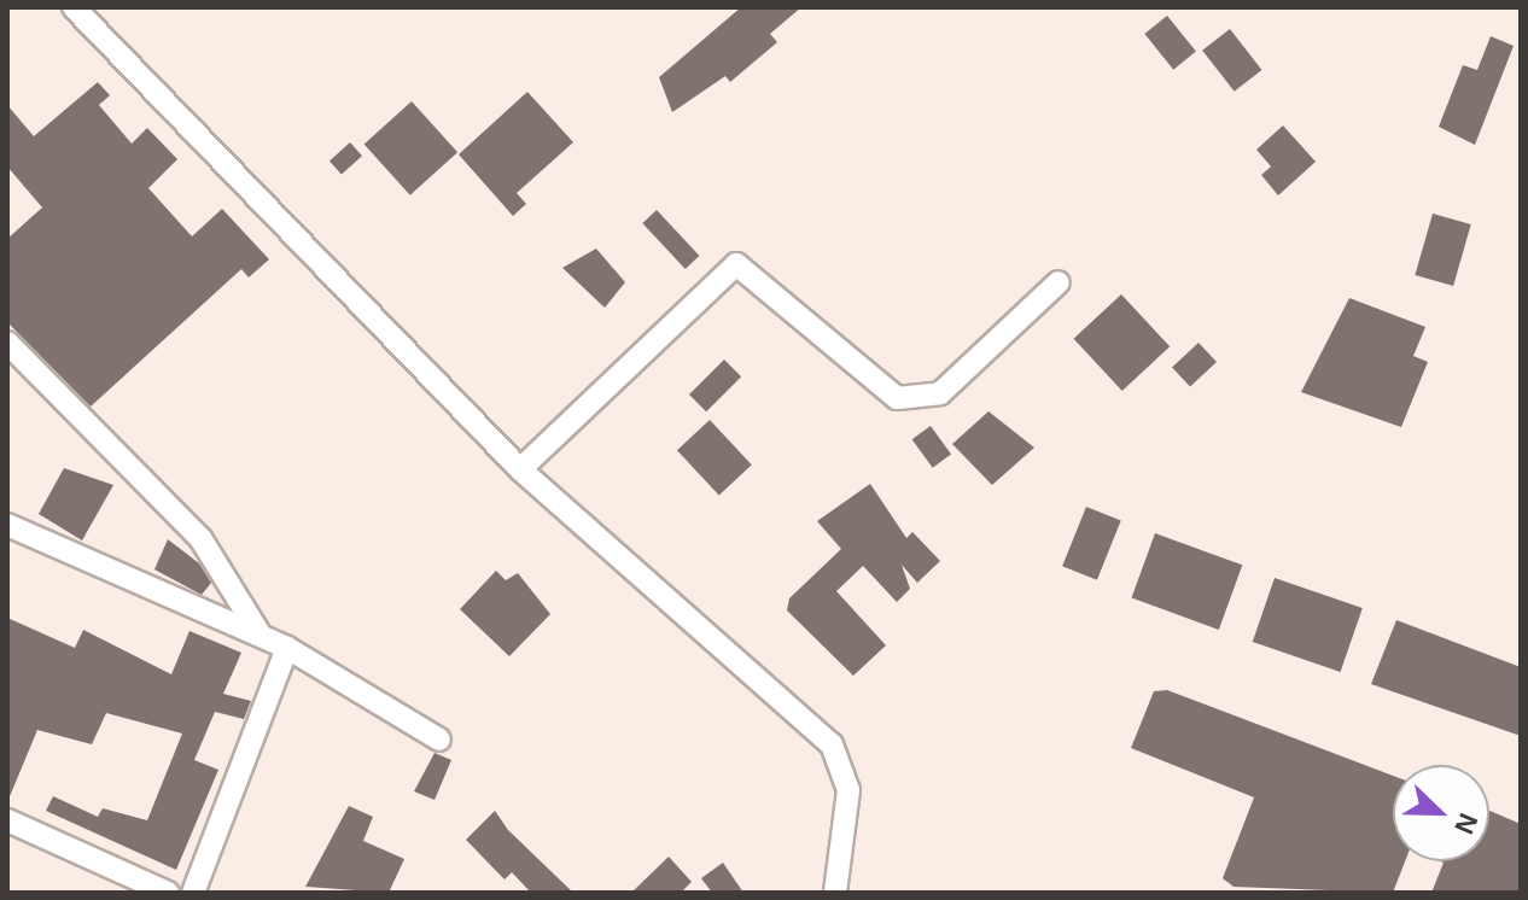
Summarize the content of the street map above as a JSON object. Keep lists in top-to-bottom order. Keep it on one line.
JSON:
{"north":"bottom right"}
